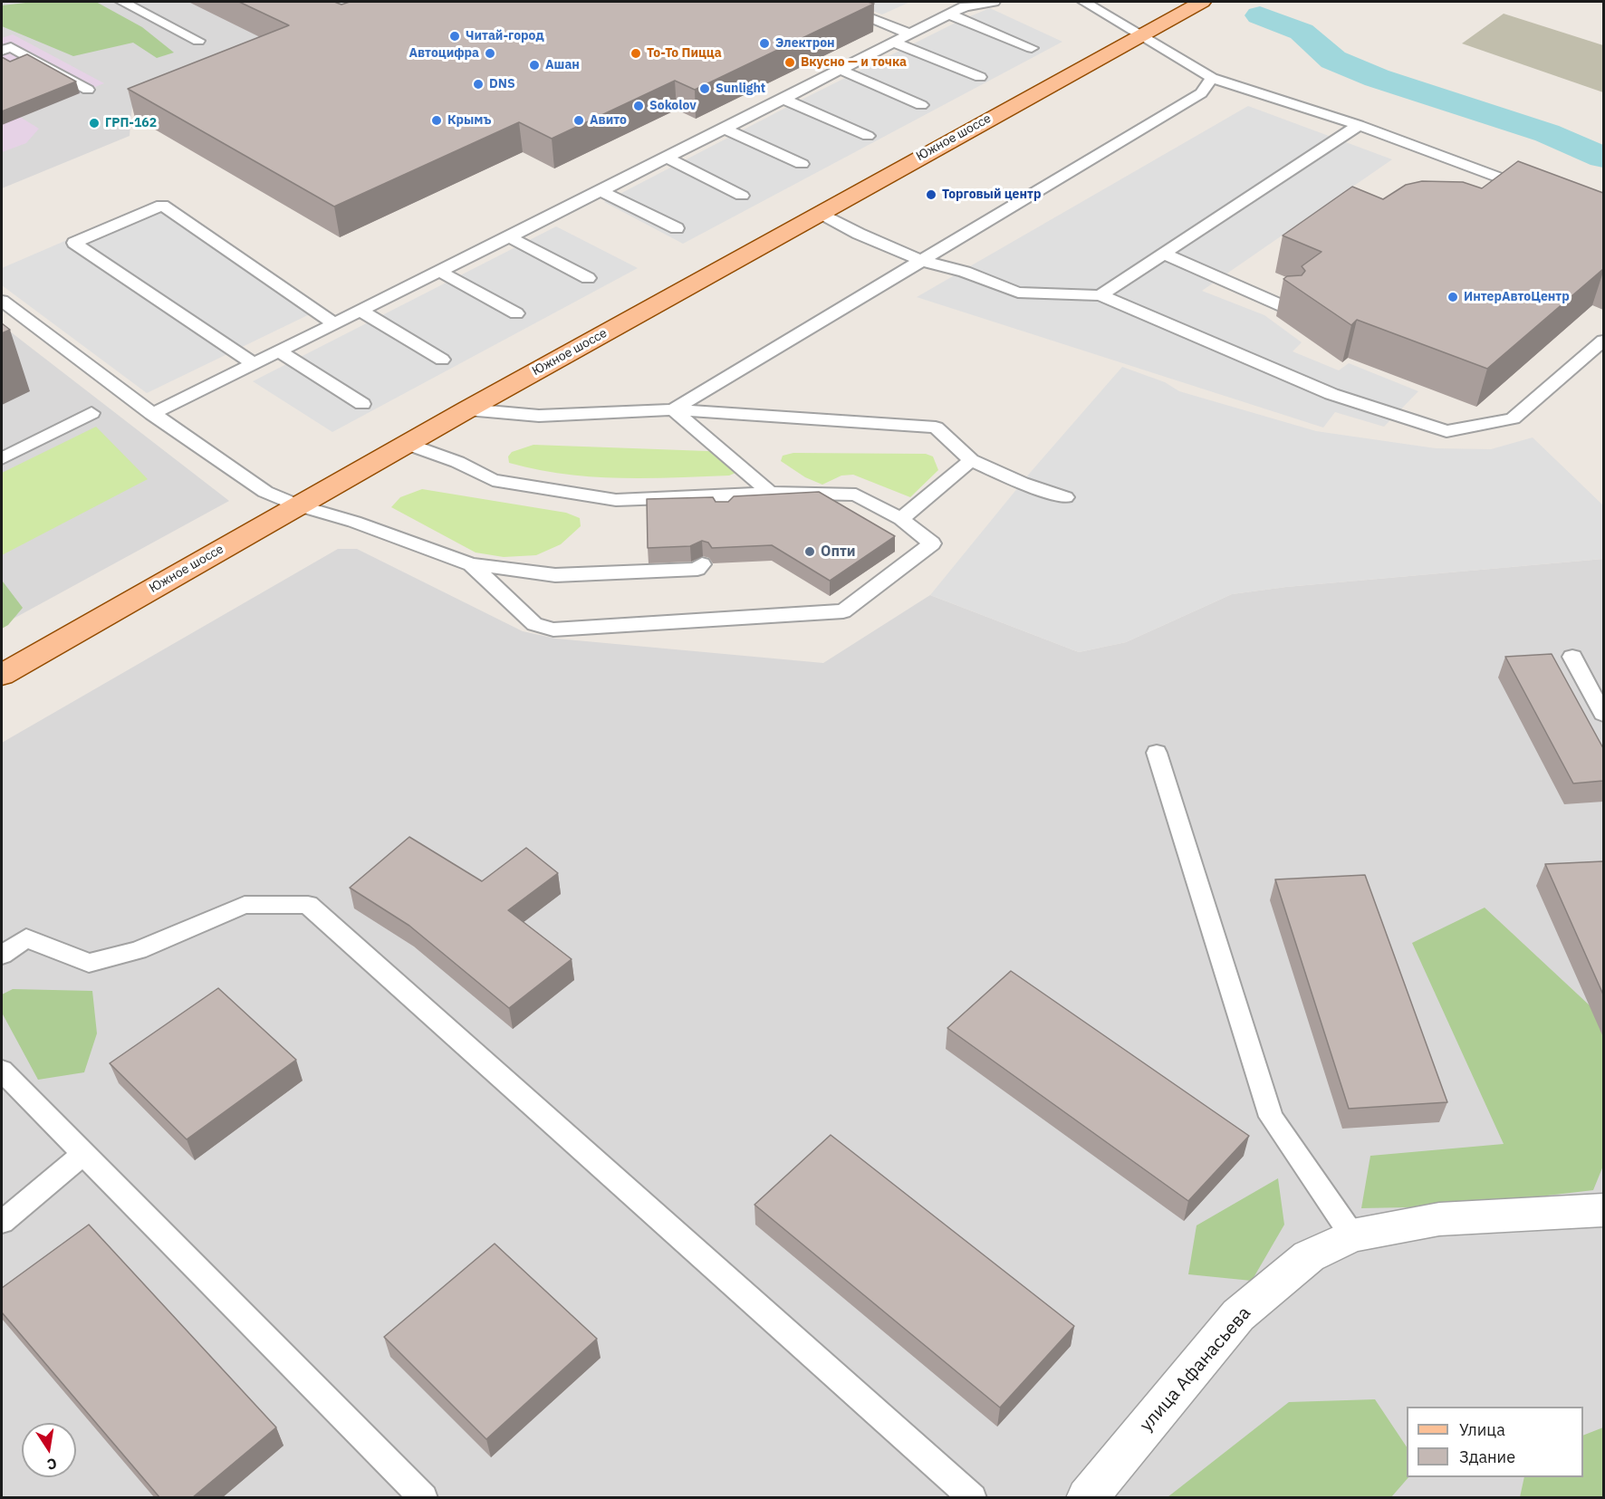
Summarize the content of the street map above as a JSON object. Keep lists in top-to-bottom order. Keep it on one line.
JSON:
{"streets":{"main road":["Южное шоссе"],"street":["улица Афанасьева"]},"places":["Читай-город","Электрон","Автоцифра","То-То Пицца","Вкусно — и точка","Ашан","DNS","Sunlight","Sokolov","Крымъ","Авито","ГРП-162","Торговый центр","ИнтерАвтоЦентр","Опти"],"legend":["Улица","Здание"],"north":"bottom"}
